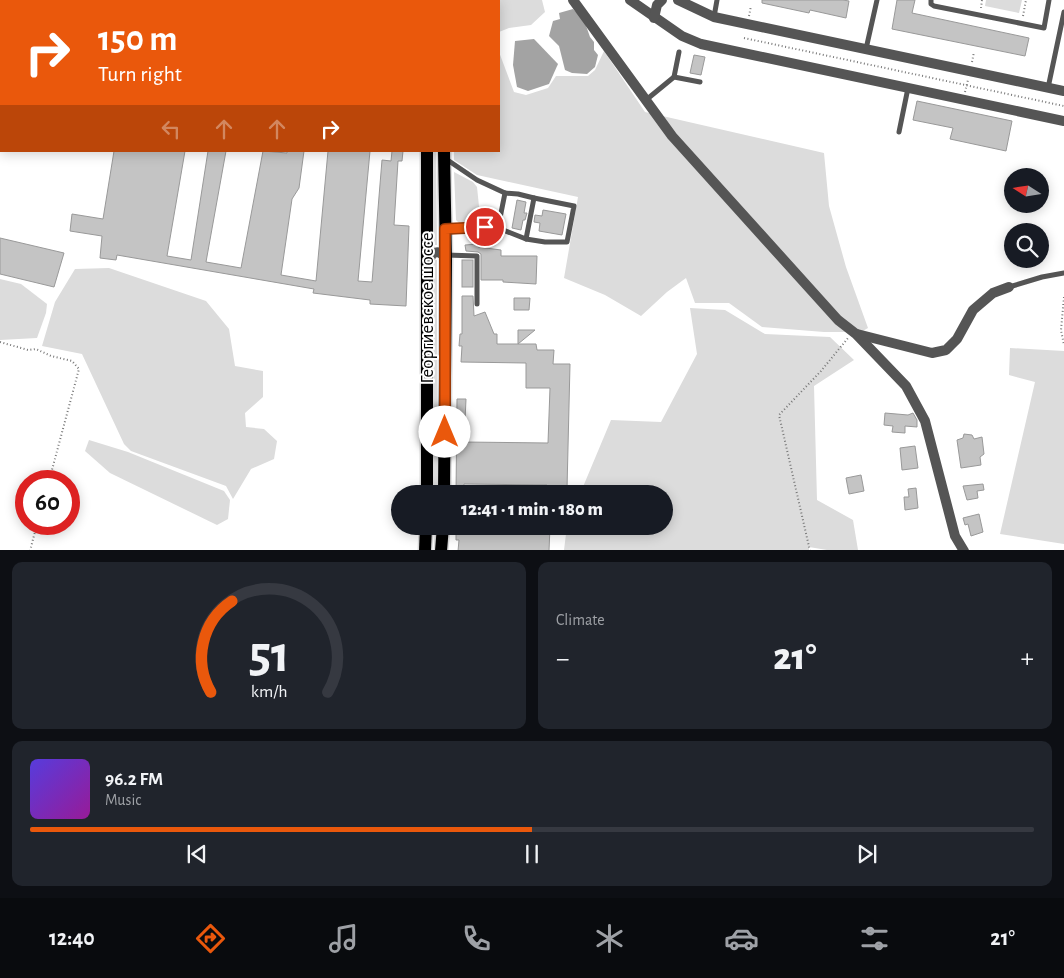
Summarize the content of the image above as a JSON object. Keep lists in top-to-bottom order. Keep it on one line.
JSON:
{"streets":{"main road":["Георгиевское шоссе"]},"north":"left","page":{"turn":["150 m","Turn right"],"limit":"60","trip":"12:41 · 1 min · 180 m","tile":"Climate","heat":["−","21°","+"],"song":["96.2 FM","Music"],"tabs":["12:40","21°"],"gauge":["51","km/h"]}}
